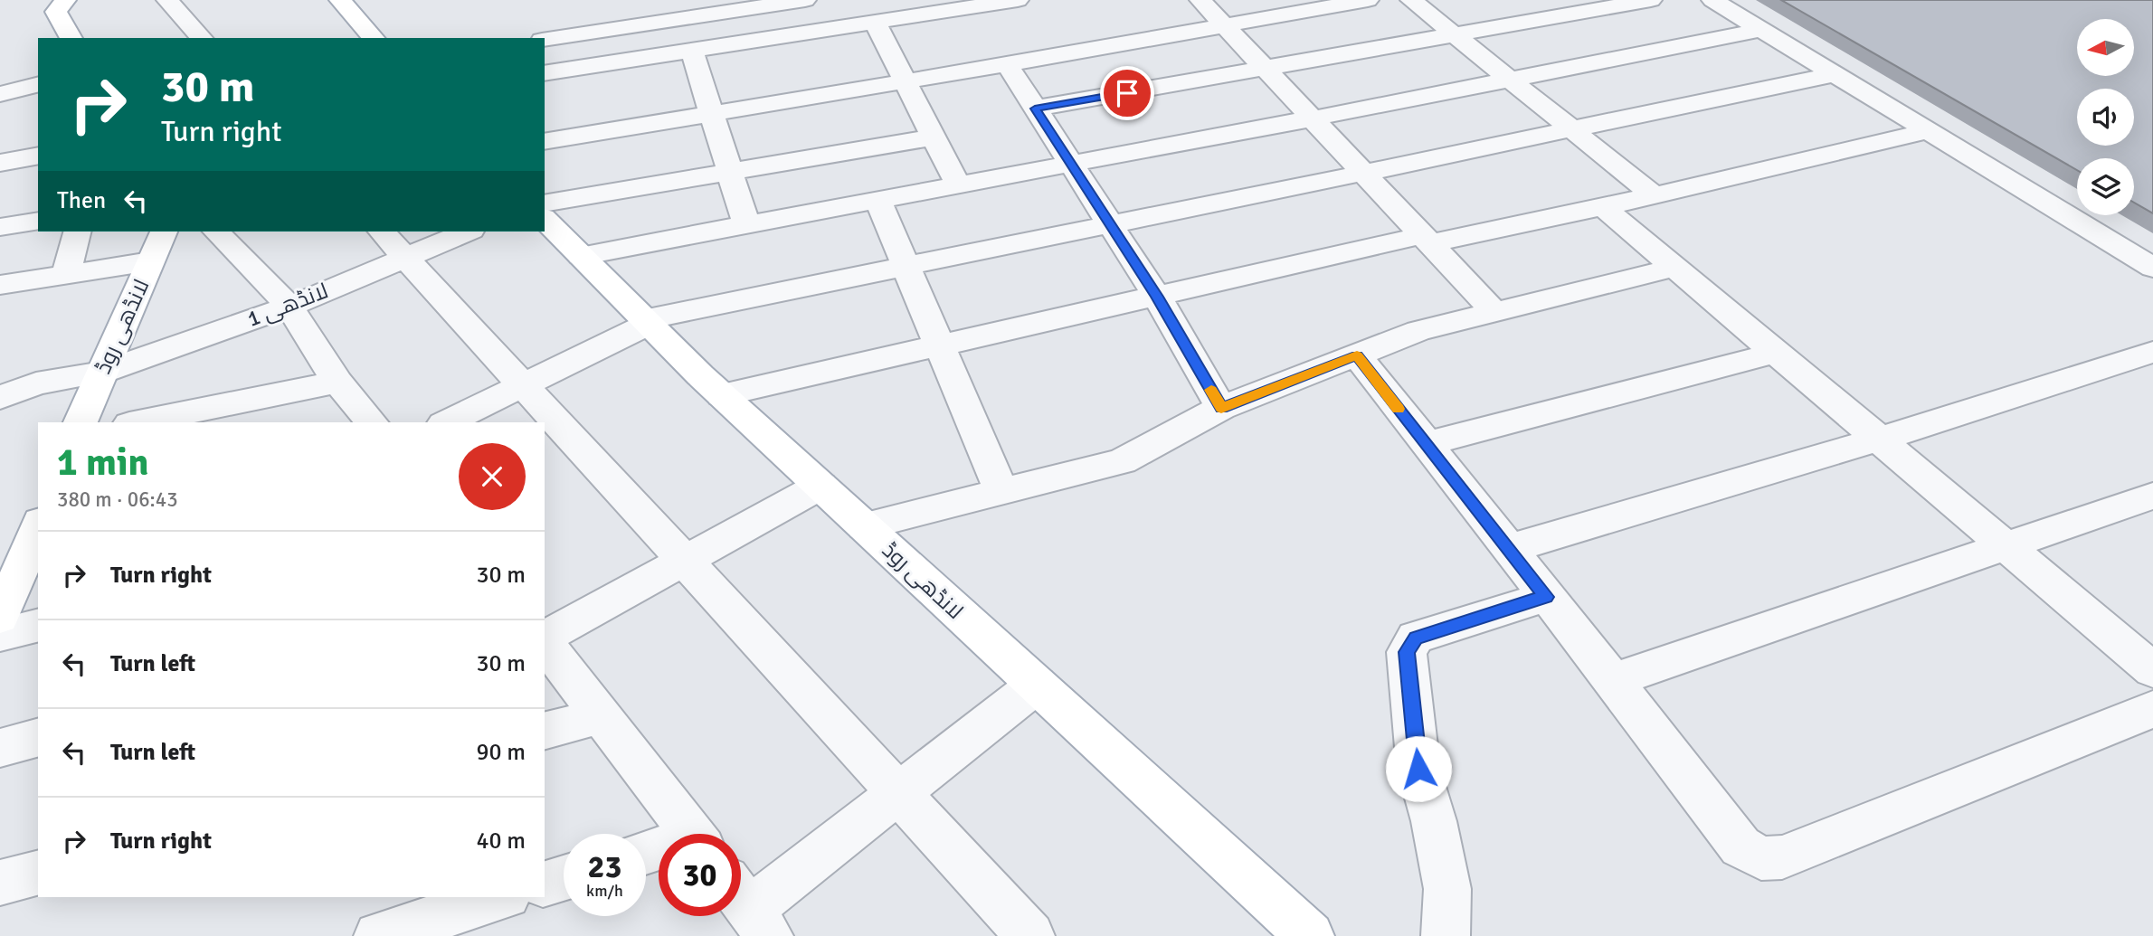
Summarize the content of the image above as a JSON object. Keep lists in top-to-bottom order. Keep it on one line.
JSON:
{"streets":{"main road":["لانڈھی روڈ"],"street":["لانڈھی 1"]},"crossings":[["لانڈھی 1","لانڈھی روڈ"]],"north":"left","page":{"turn":["30 m","Turn right"],"then":"Then","heading":["1 min","380 m · 06:43"],"list":[{"name":"Turn right","value":"30 m"},{"name":"Turn left","value":"30 m"},{"name":"Turn left","value":"90 m"},{"name":"Turn right","value":"40 m"}],"speed":"23 km/h","limit":"30"}}
